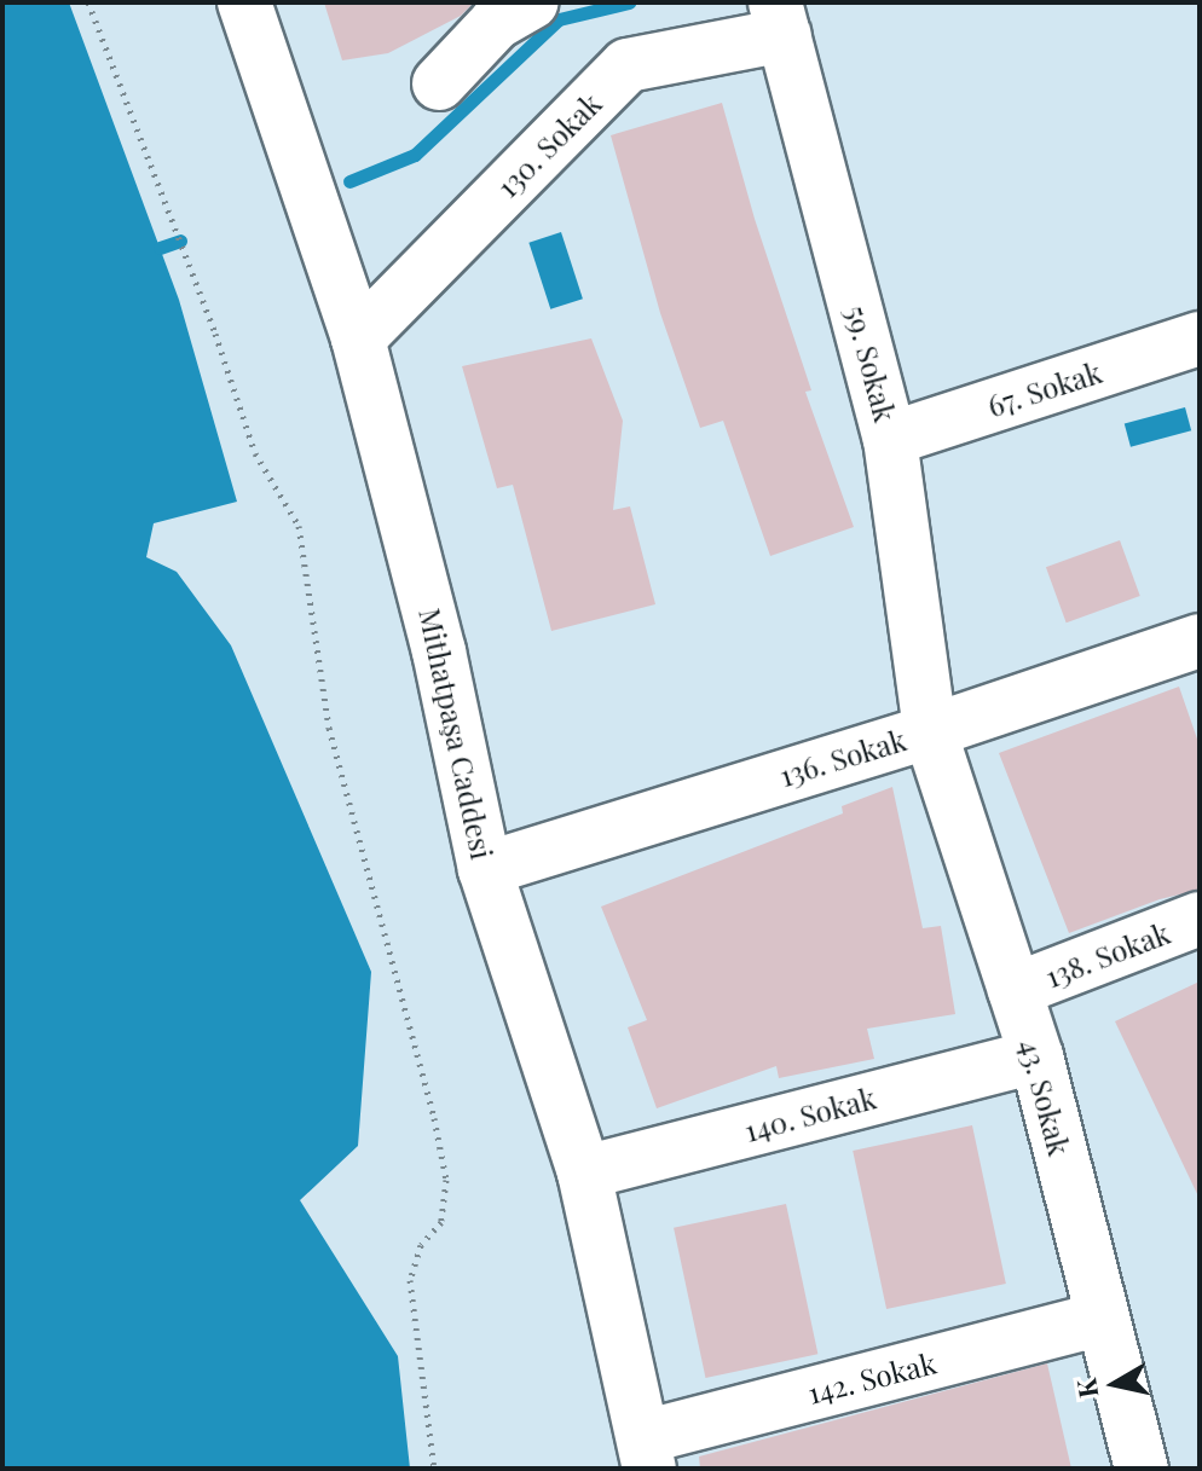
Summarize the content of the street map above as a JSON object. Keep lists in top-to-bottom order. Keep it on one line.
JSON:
{"streets":{"street":["130. Sokak","59. Sokak","67. Sokak","Mithatpaşa Caddesi","136. Sokak","138. Sokak","43. Sokak","140. Sokak","142. Sokak"]},"crossings":[["130. Sokak","59. Sokak"],["130. Sokak","Mithatpaşa Caddesi"],["59. Sokak","67. Sokak"],["59. Sokak","136. Sokak"],["59. Sokak","43. Sokak"],["Mithatpaşa Caddesi","136. Sokak"],["Mithatpaşa Caddesi","140. Sokak"],["Mithatpaşa Caddesi","142. Sokak"],["136. Sokak","43. Sokak"],["138. Sokak","43. Sokak"],["43. Sokak","140. Sokak"],["43. Sokak","142. Sokak"]],"north":"left"}
